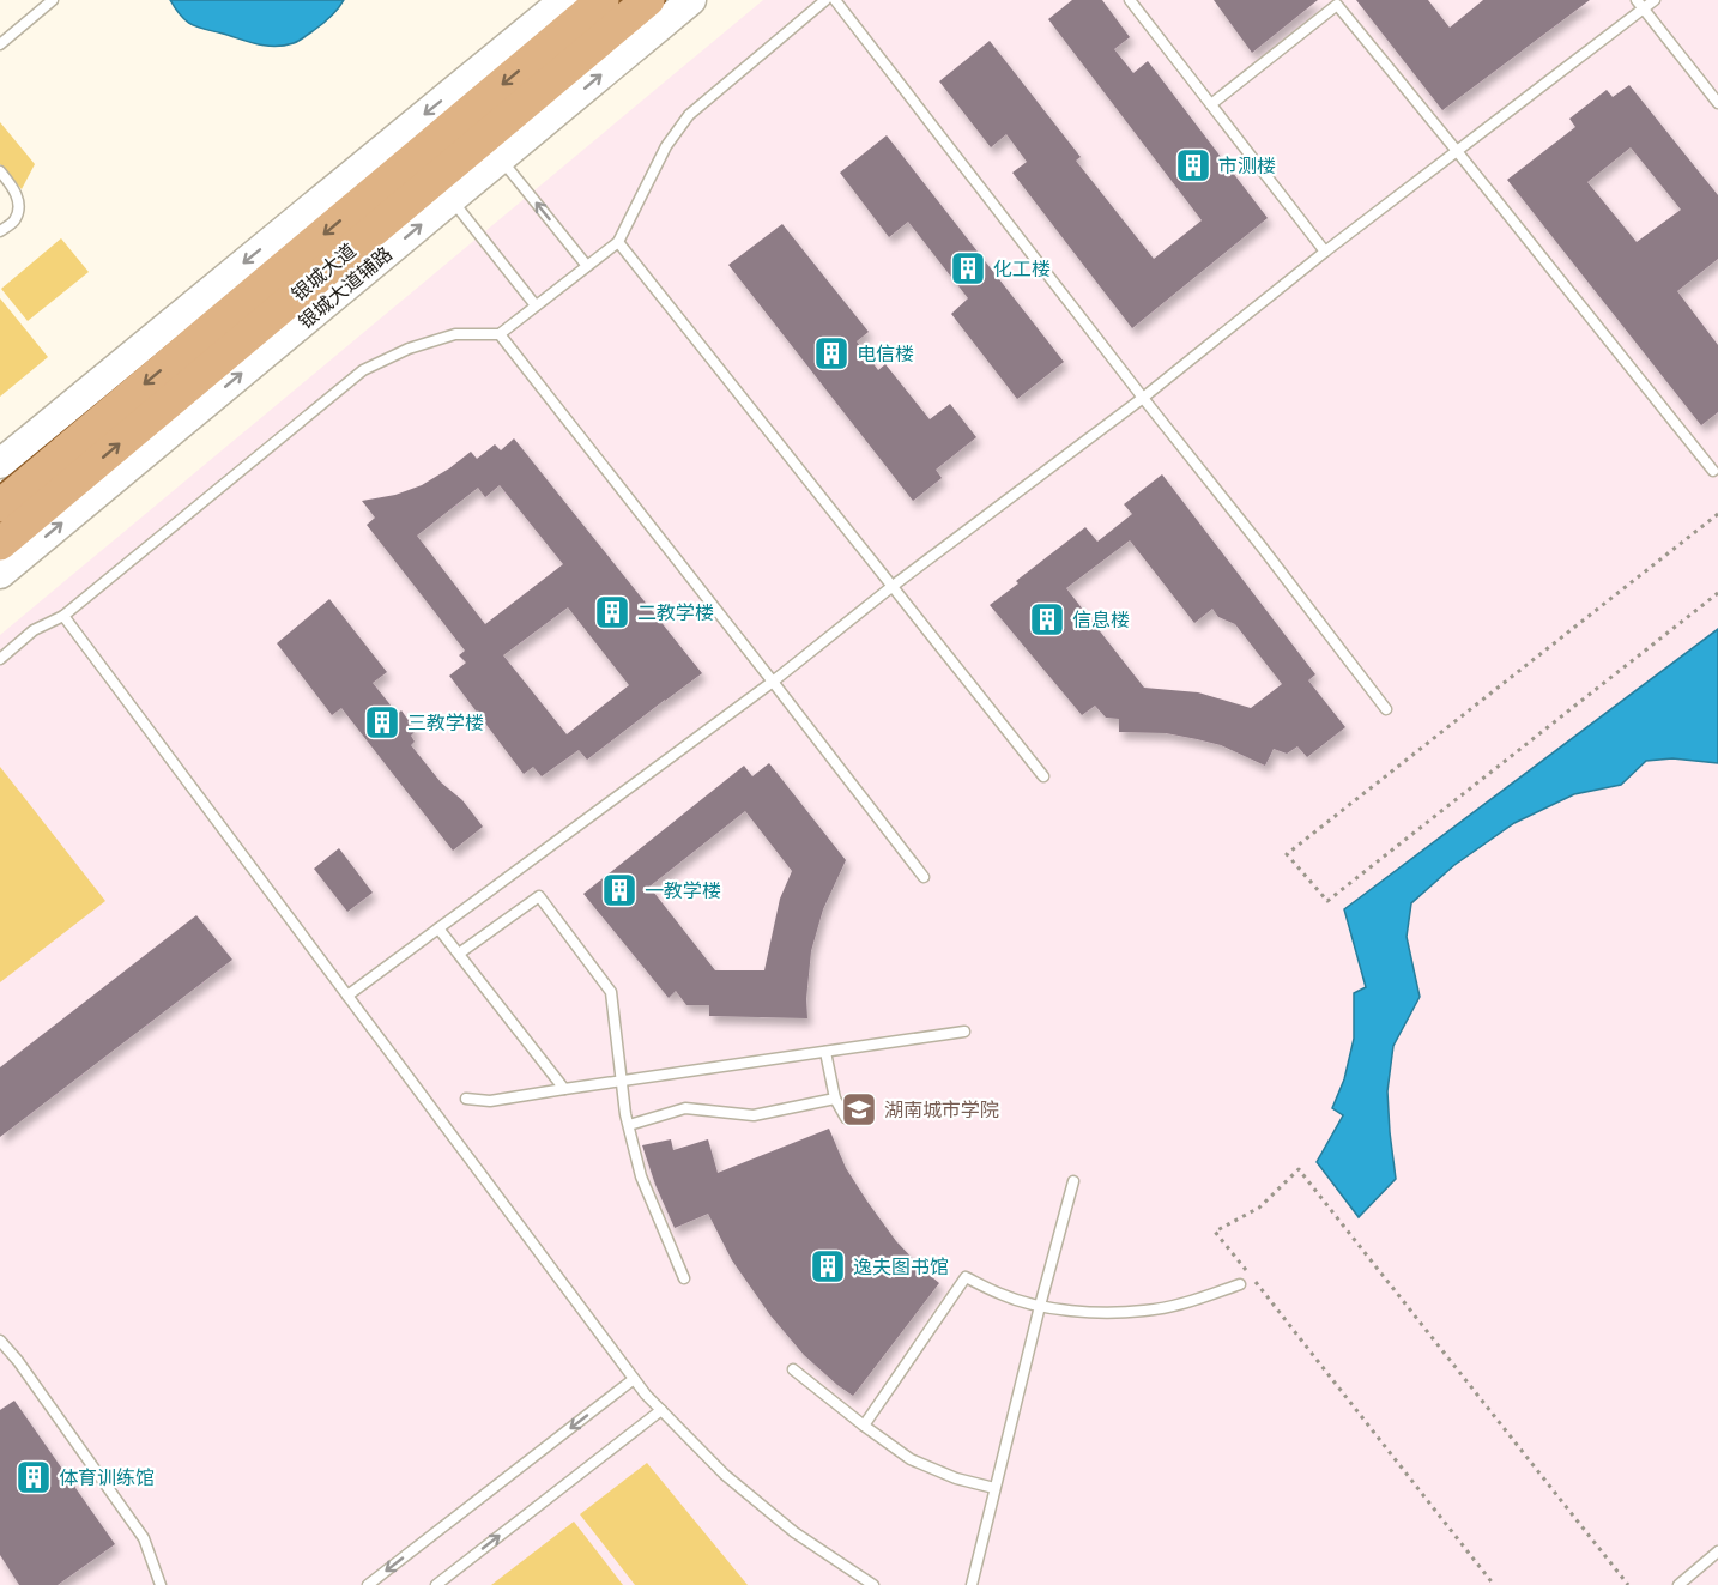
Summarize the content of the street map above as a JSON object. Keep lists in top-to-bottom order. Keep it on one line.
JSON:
{"streets":{"main road":["银城大道"],"street":["银城大道辅路"]},"places":{"building":["市测楼","化工楼","电信楼","二教学楼","信息楼","三教学楼","一教学楼","逸夫图书馆","体育训练馆"],"school or university":["湖南城市学院"]}}
